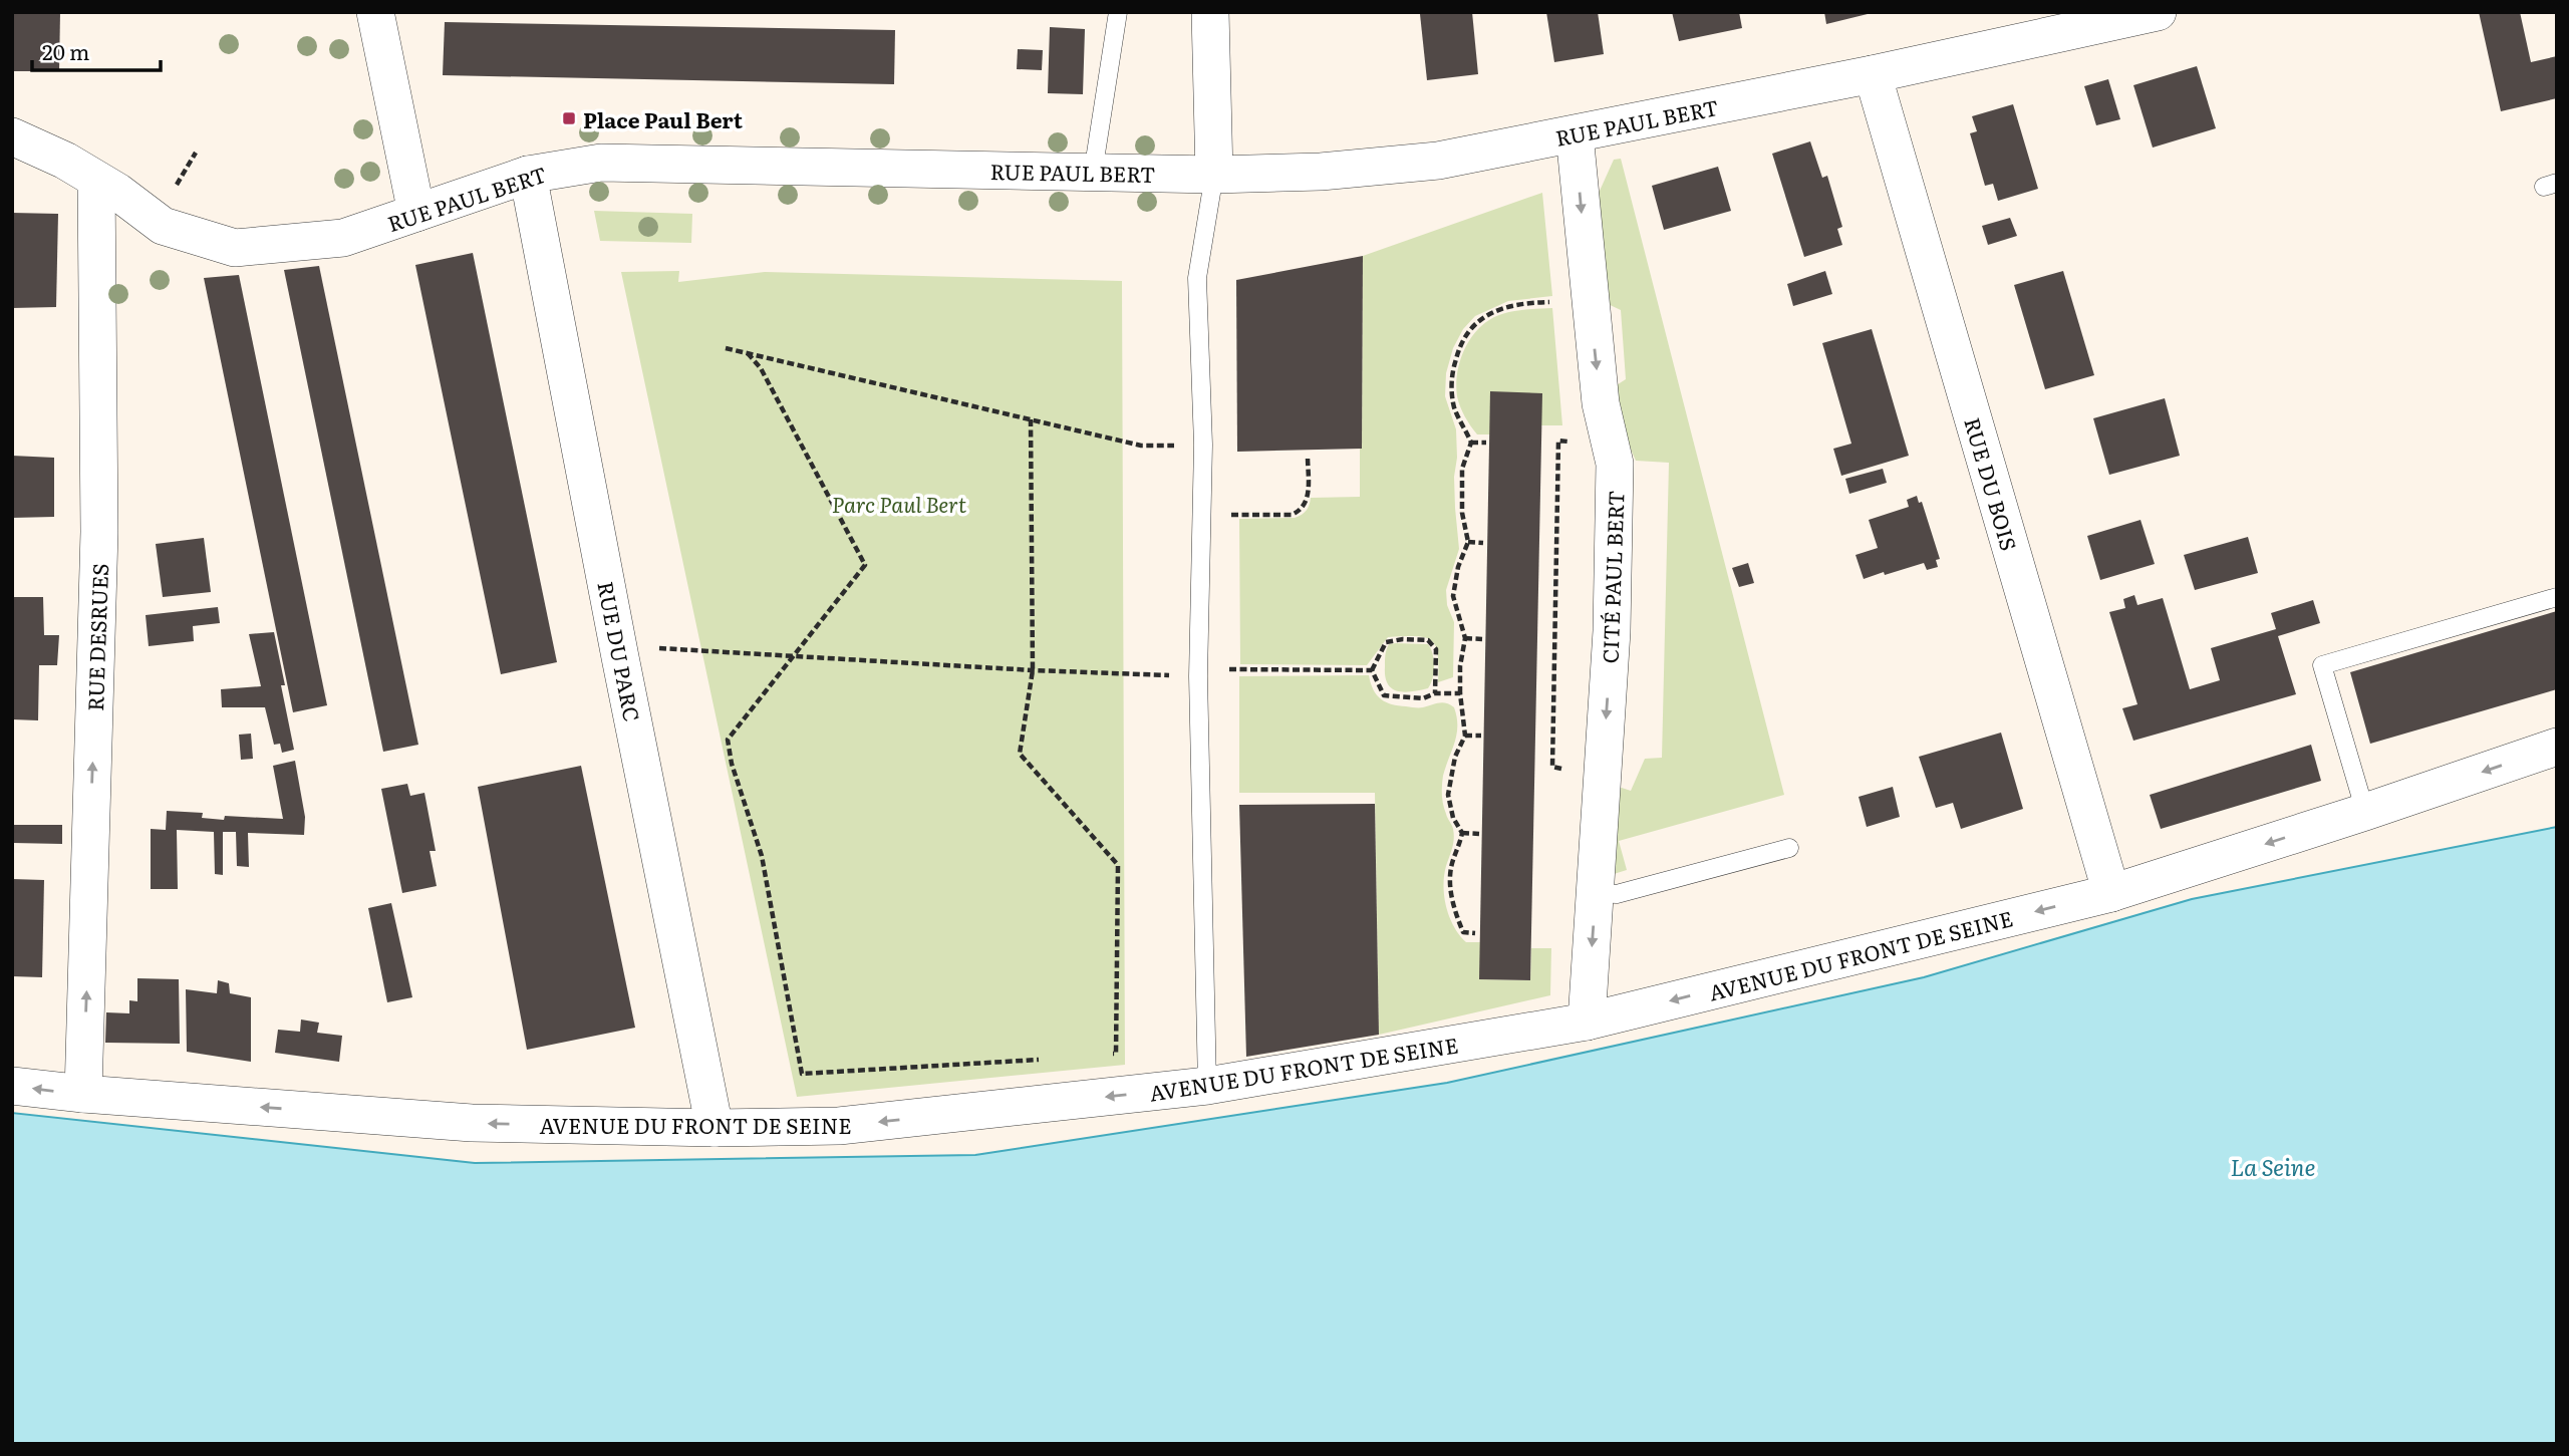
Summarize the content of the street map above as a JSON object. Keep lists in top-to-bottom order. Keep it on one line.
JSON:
{"streets":{"street":["RUE PAUL BERT","RUE DU BOIS","CITÉ PAUL BERT","RUE DESRUES","RUE DU PARC","AVENUE DU FRONT DE SEINE"]},"crossings":[["RUE PAUL BERT","RUE DU BOIS"],["RUE PAUL BERT","CITÉ PAUL BERT"],["RUE PAUL BERT","RUE DESRUES"],["RUE PAUL BERT","RUE DU PARC"],["RUE DU BOIS","AVENUE DU FRONT DE SEINE"],["CITÉ PAUL BERT","AVENUE DU FRONT DE SEINE"],["RUE DESRUES","AVENUE DU FRONT DE SEINE"],["RUE DU PARC","AVENUE DU FRONT DE SEINE"]],"one_way":["CITÉ PAUL BERT","RUE DESRUES","AVENUE DU FRONT DE SEINE"],"water":["La Seine"],"parks":["Parc Paul Bert"],"places":{"transit":["Place Paul Bert"]},"scale_bar":"20 m"}
